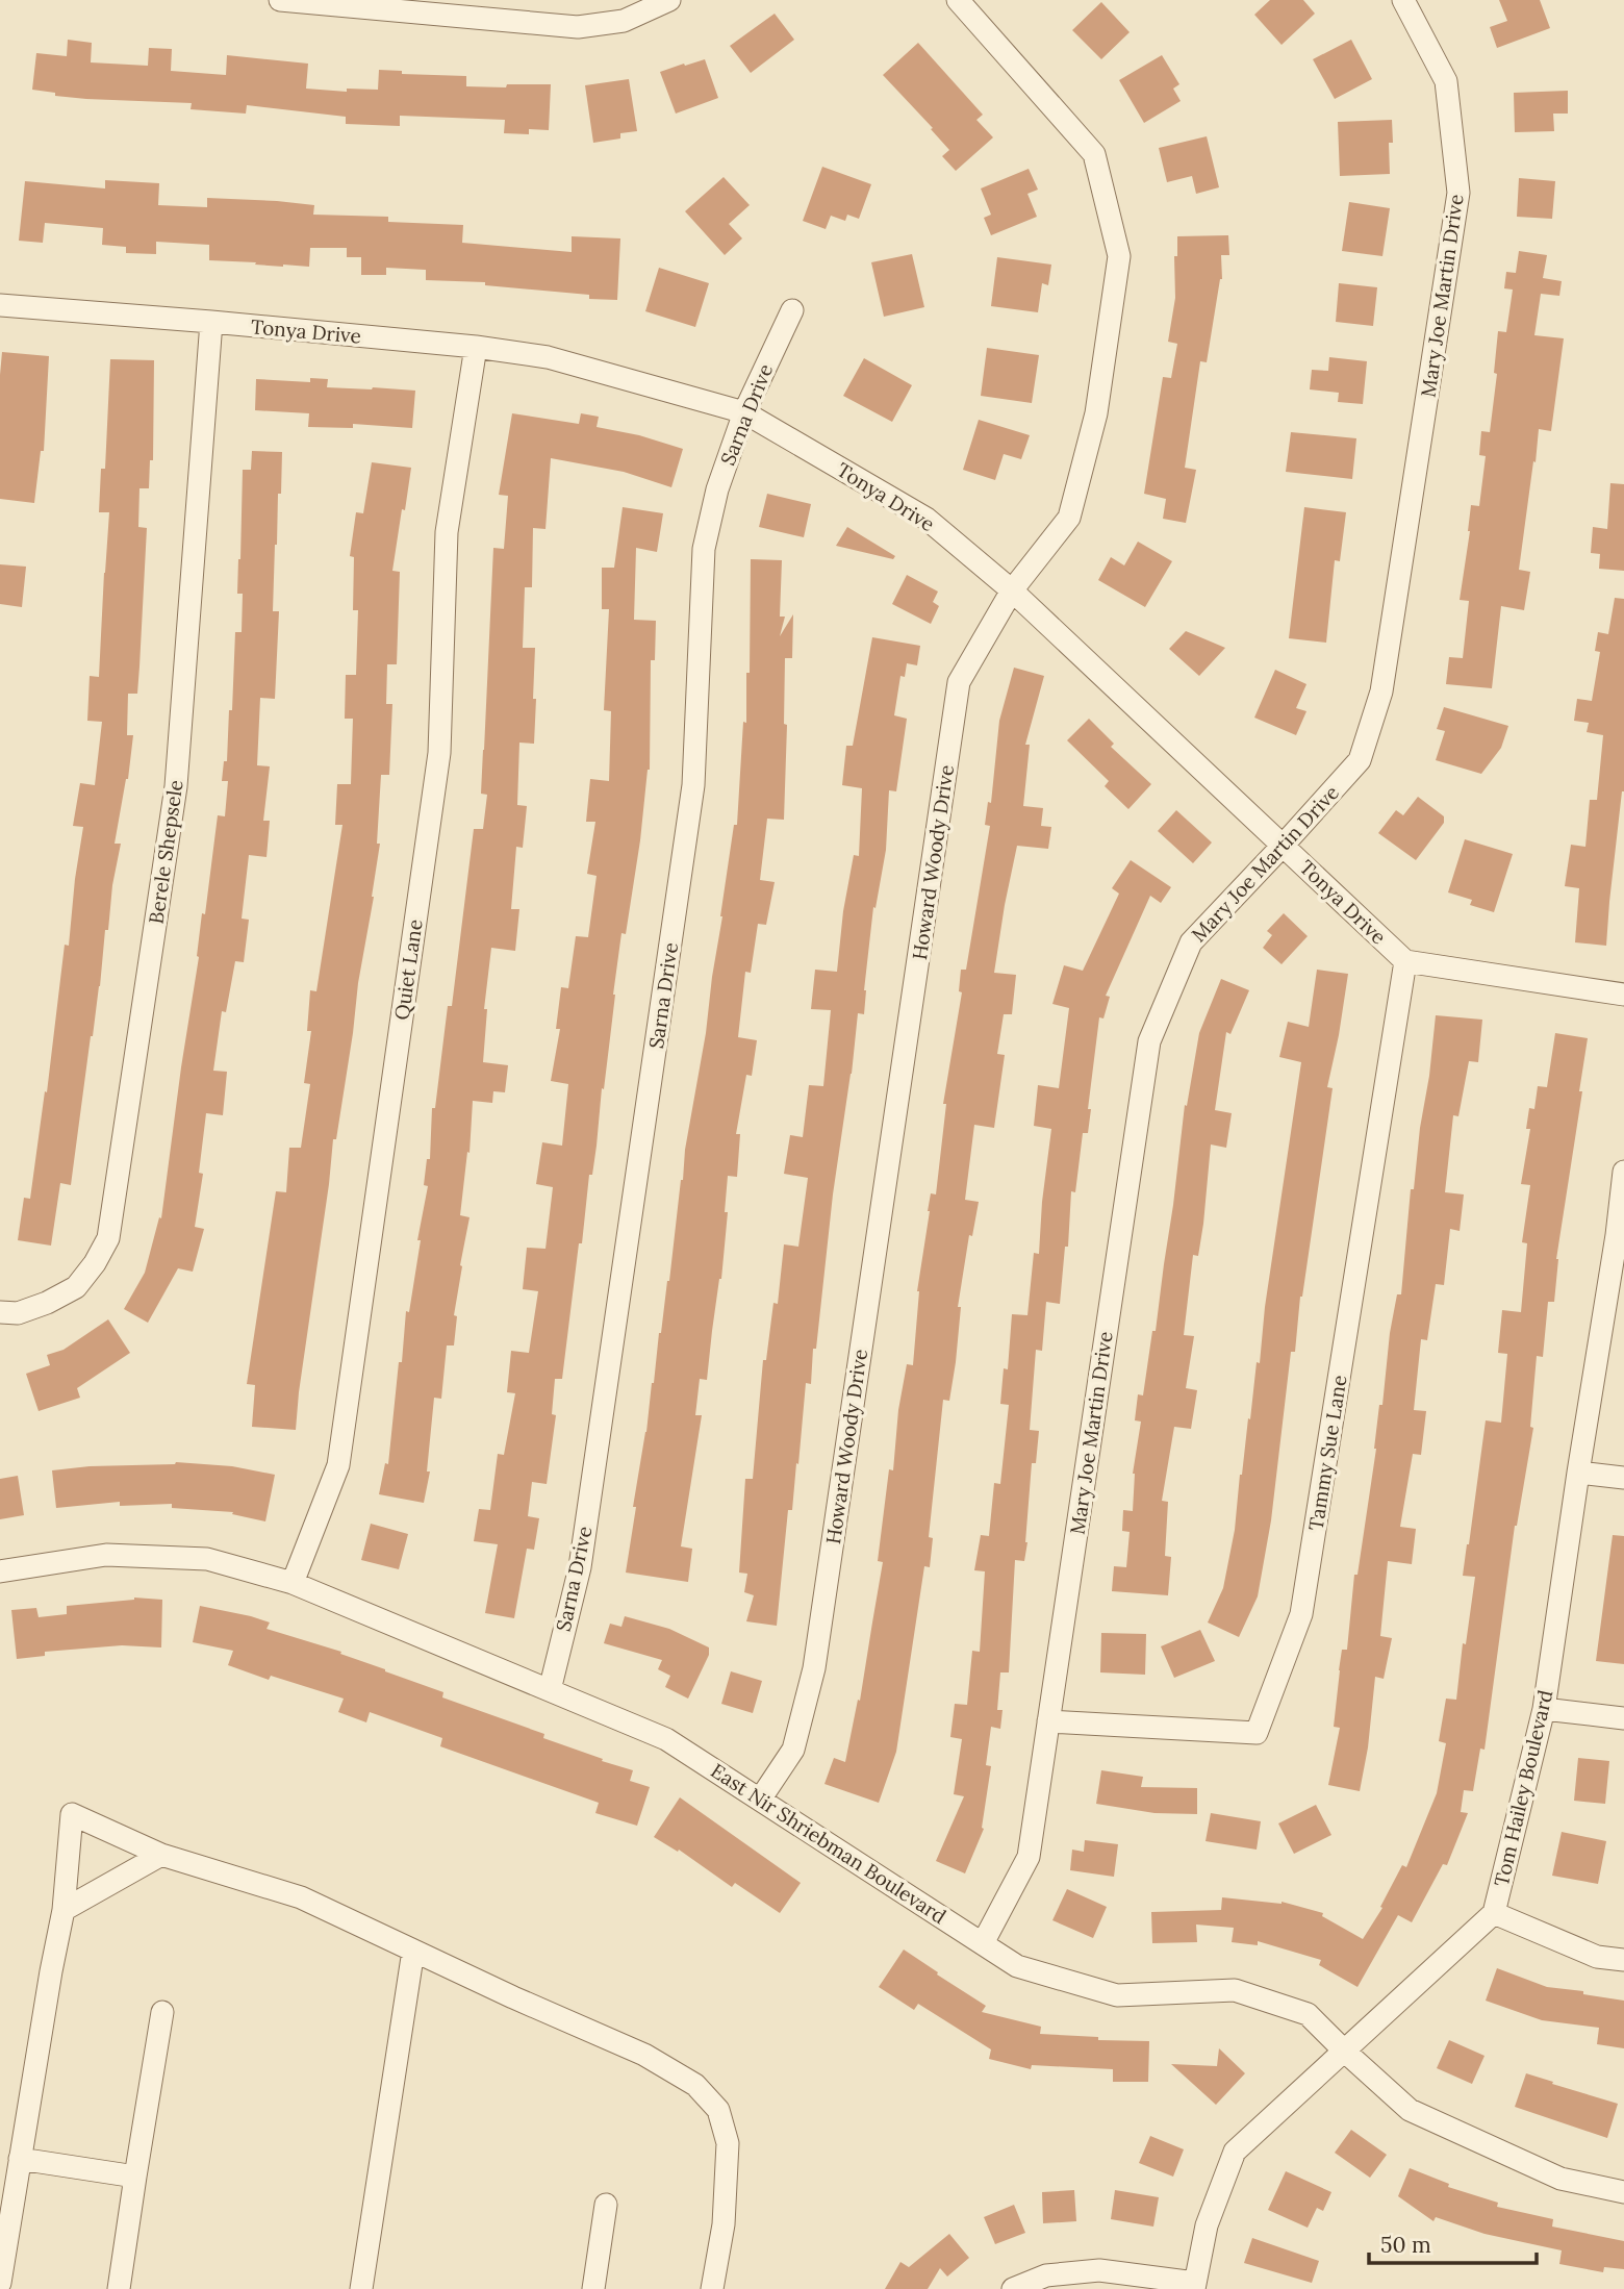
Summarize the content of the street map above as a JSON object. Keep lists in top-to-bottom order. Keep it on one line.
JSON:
{"streets":{"street":["Mary Joe Martin Drive","Tonya Drive","Sarna Drive","Berele Shepsele","Howard Woody Drive","Quiet Lane","Tammy Sue Lane","Tom Hailey Boulevard","East Nir Shriebman Boulevard"]},"crossings":[["Mary Joe Martin Drive","Tonya Drive"],["Mary Joe Martin Drive","Tammy Sue Lane"],["Mary Joe Martin Drive","East Nir Shriebman Boulevard"],["Tonya Drive","Sarna Drive"],["Tonya Drive","Berele Shepsele"],["Tonya Drive","Howard Woody Drive"],["Tonya Drive","Quiet Lane"],["Tonya Drive","Tammy Sue Lane"],["Sarna Drive","East Nir Shriebman Boulevard"],["Howard Woody Drive","East Nir Shriebman Boulevard"],["Quiet Lane","East Nir Shriebman Boulevard"],["Tom Hailey Boulevard","East Nir Shriebman Boulevard"]],"scale_bar":"50 m"}
